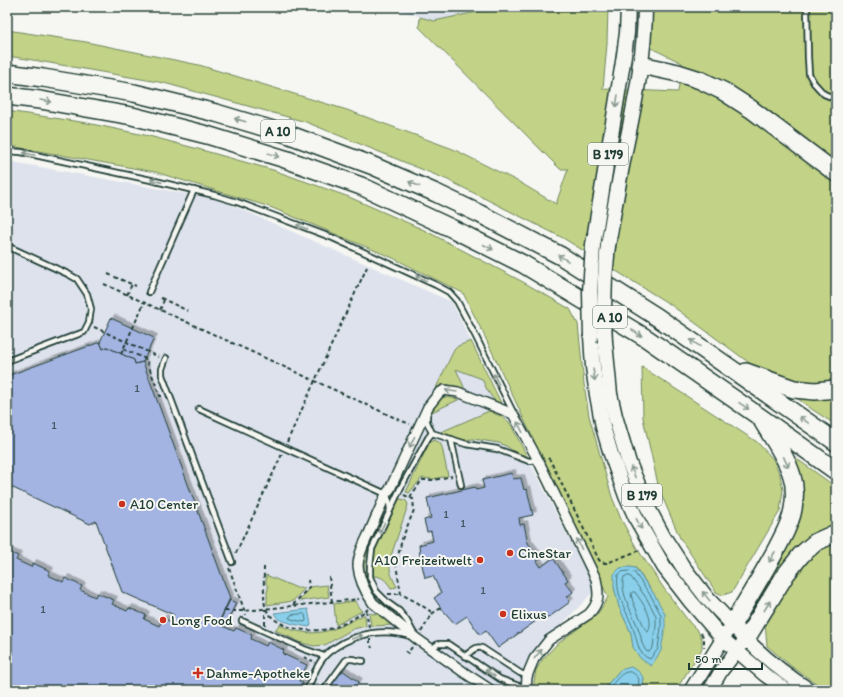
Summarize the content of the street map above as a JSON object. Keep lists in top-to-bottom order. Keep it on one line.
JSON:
{"streets":{"highway":["A 10"],"main road":["B 179"]},"places":{"other":["A10 Center","CineStar","A10 Freizeitwelt","Elixus","Long Food"],"health":["Dahme-Apotheke"]},"house_numbers":["1","1","1","1","1","1"],"scale_bar":"50 m"}
